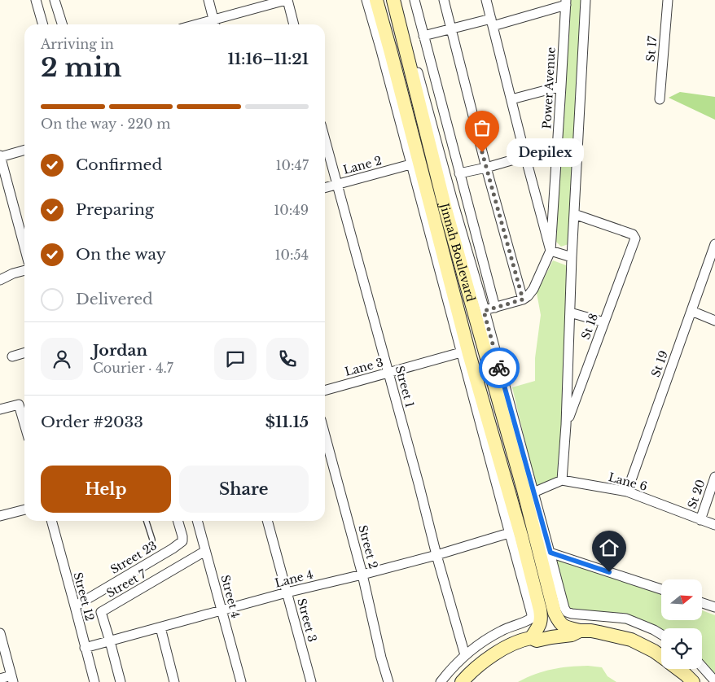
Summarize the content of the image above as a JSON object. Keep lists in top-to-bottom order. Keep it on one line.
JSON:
{"streets":{"street":["St 17","Power Avenue","Lane 2","Jinnah Boulevard","St 18","St 19","Lane 3","Street 1","Lane 6","St 20","Street 2","Street 23","Lane 4","Street 7","Street 12","Street 4","Street 3"]},"crossings":[["Lane 2","Street 1"],["St 19","Lane 6"],["Lane 3","Street 1"],["Street 1","Lane 4"],["Lane 6","St 20"],["Street 2","Lane 4"],["Street 23","Street 12"],["Lane 4","Street 7"],["Lane 4","Street 12"],["Lane 4","Street 4"],["Lane 4","Street 3"],["Street 7","Street 4"]],"places":["Depilex"],"north":"right","page":{"heading":["2 min","Arriving in","11:16–11:21"],"panel":["Jordan","Courier · 4.7","Order #2033","$11.15"],"bar":"On the way · 220 m","bubble":"Depilex","list":[["Confirmed","10:47"],["Preparing","10:49"],["On the way","10:54"],"Delivered"],"buttons":["Help","Share"]}}
